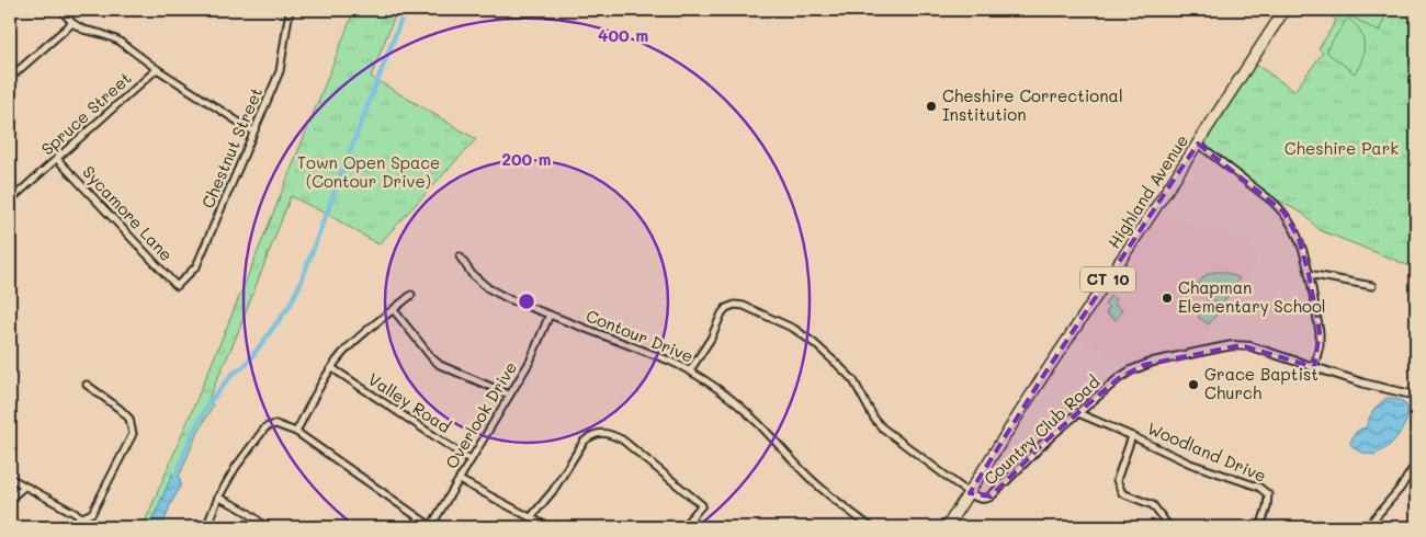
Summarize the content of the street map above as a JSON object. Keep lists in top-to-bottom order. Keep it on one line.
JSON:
{"streets":{"highway":["Highland Avenue","CT 10"],"street":["Spruce Street","Chestnut Street","Sycamore Lane","Contour Drive","Valley Road","Overlook Drive","Country Club Road","Woodland Drive"]},"crossings":[["Spruce Street","Sycamore Lane"],["Chestnut Street","Sycamore Lane"],["Highland Avenue","Country Club Road"],["Contour Drive","Overlook Drive"],["Valley Road","Overlook Drive"],["Country Club Road","Woodland Drive"]],"parks":["Cheshire Park","Town Open Space (Contour Drive)"],"places":["Cheshire Correctional Institution","Chapman Elementary School","Grace Baptist Church"],"rings":["400 m","200 m"]}
